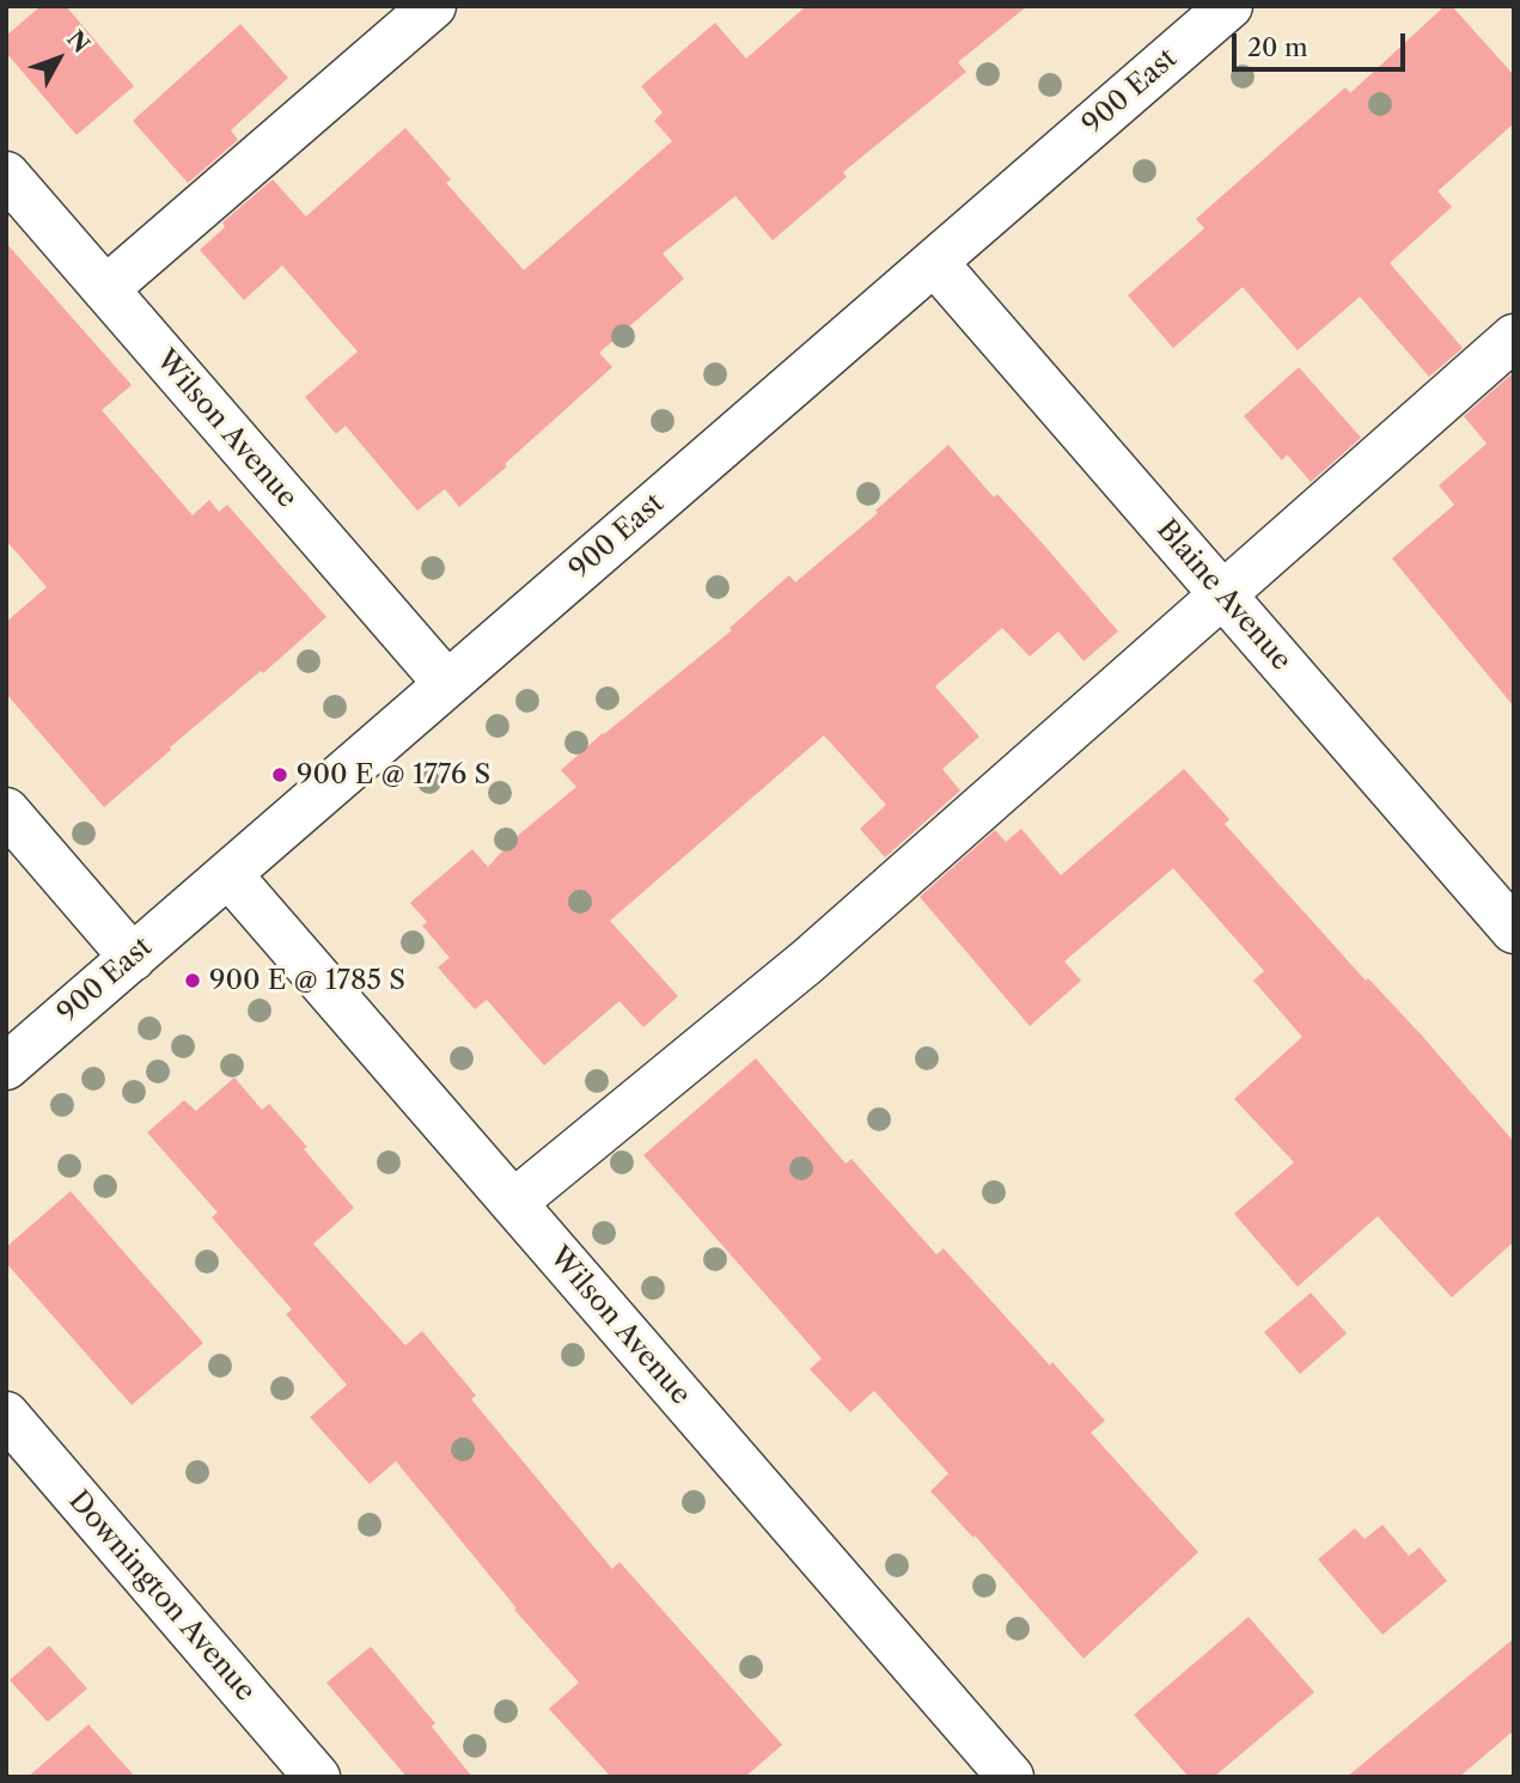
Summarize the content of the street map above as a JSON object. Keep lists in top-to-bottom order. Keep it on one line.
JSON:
{"streets":{"street":["900 East","Wilson Avenue","Blaine Avenue","Downington Avenue"]},"crossings":[["900 East","Wilson Avenue"],["900 East","Blaine Avenue"]],"places":["900 E @ 1776 S","900 E @ 1785 S"],"scale_bar":"20 m","north":"top right"}
